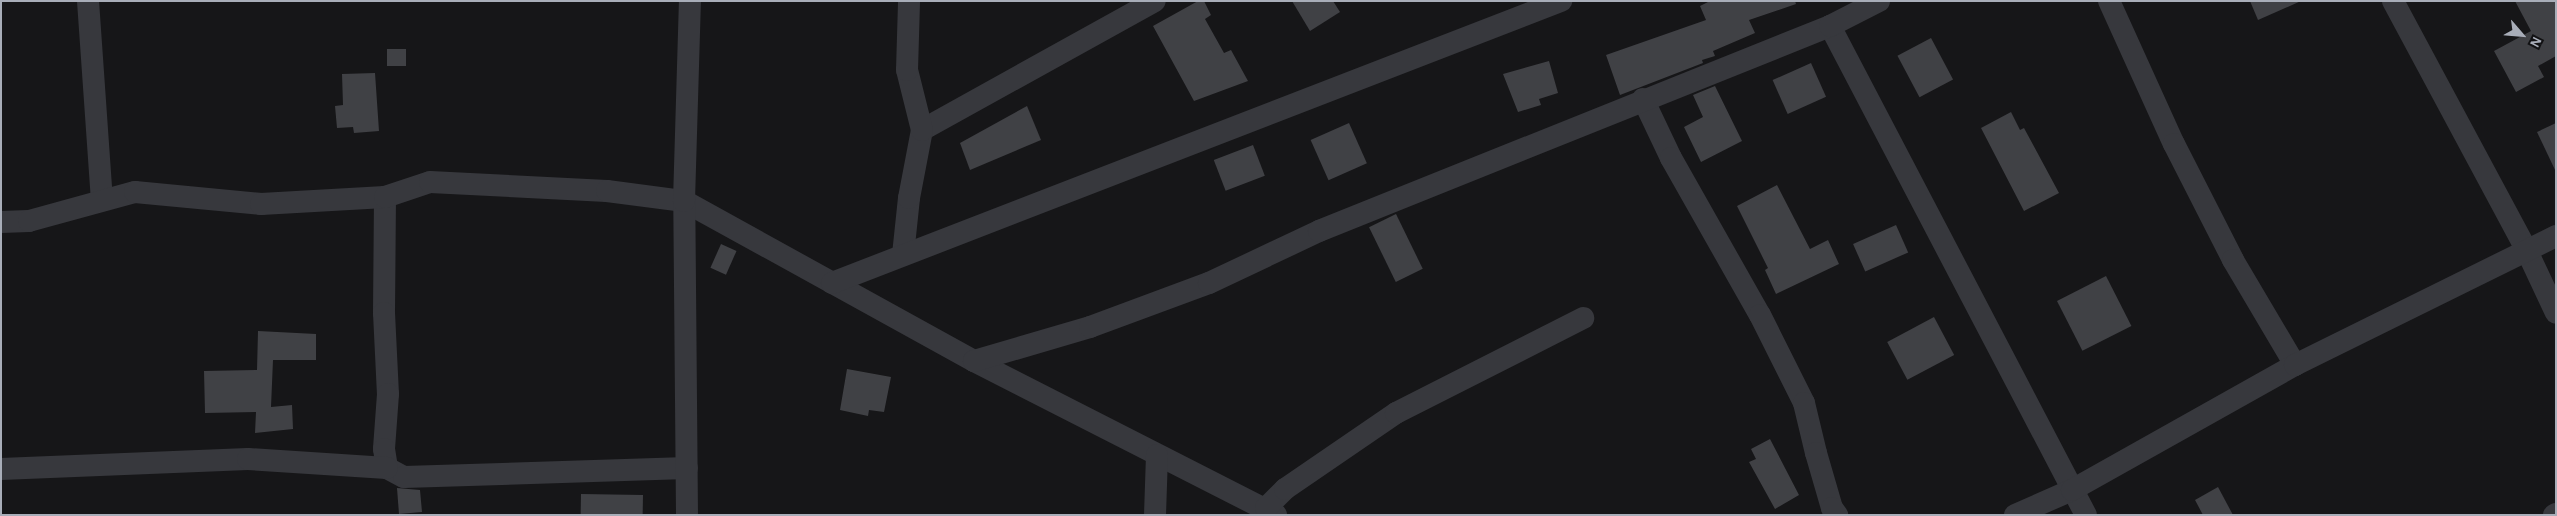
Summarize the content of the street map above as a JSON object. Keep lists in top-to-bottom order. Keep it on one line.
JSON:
{"north":"bottom right"}
